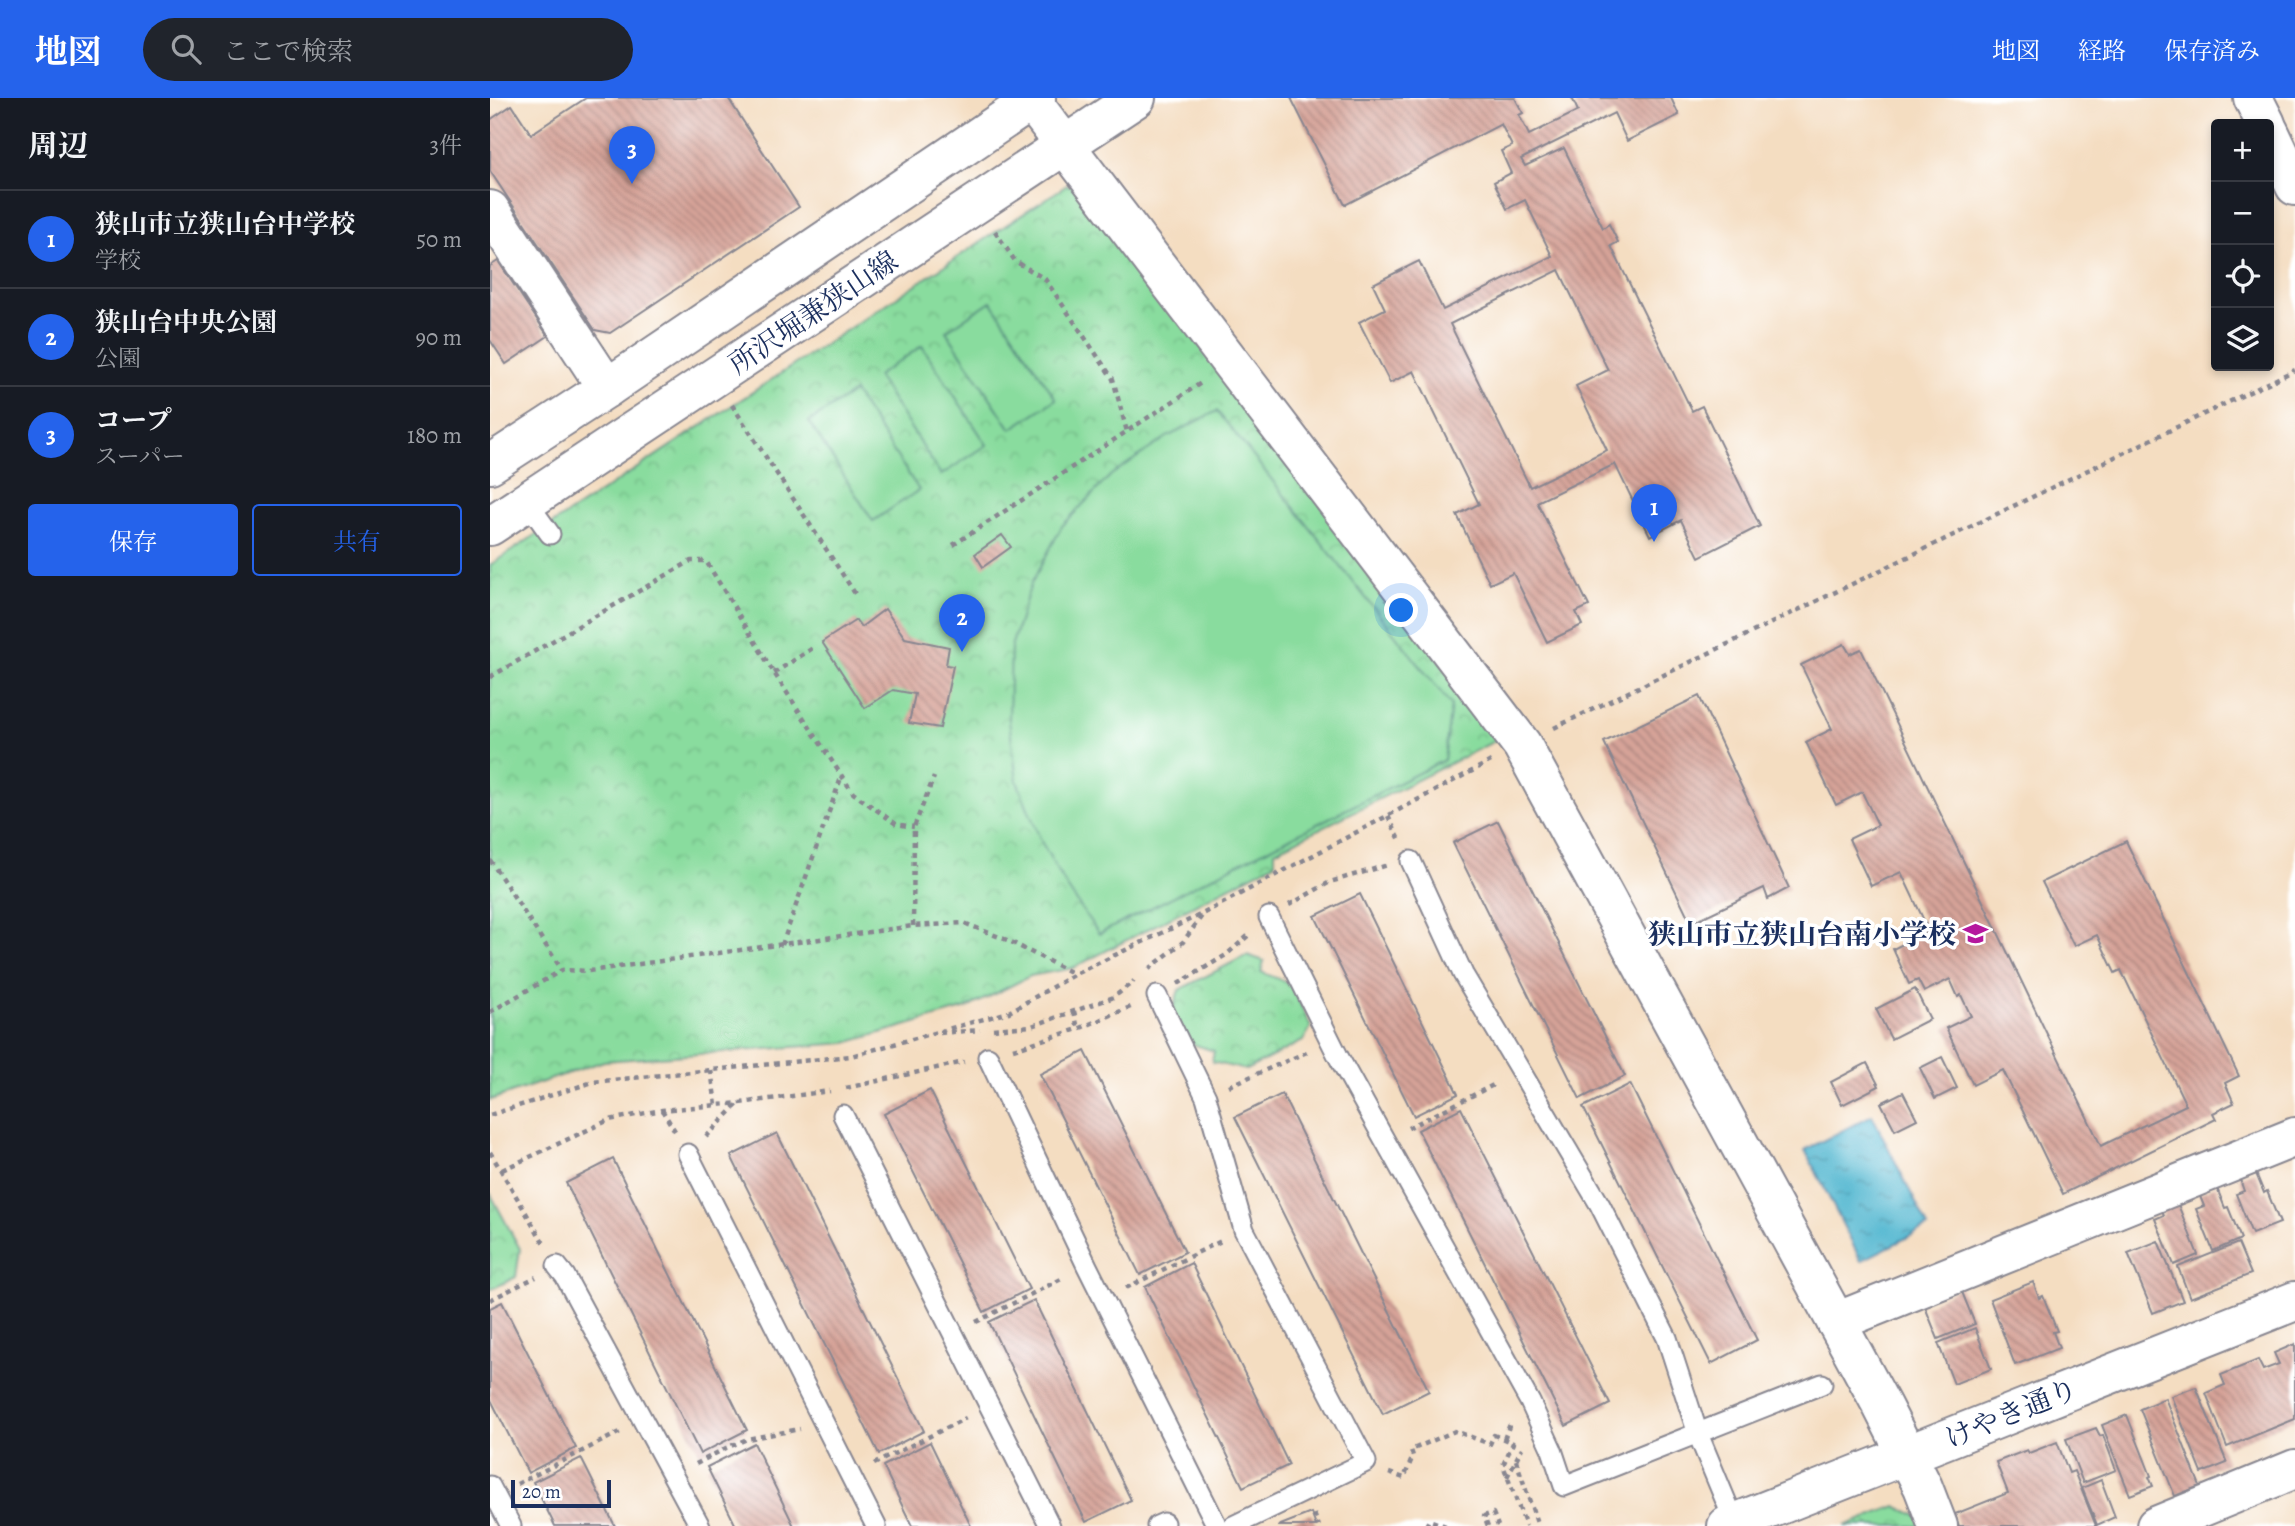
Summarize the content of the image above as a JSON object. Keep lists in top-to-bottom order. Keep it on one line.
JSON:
{"streets":{"street":["所沢堀兼狭山線","けやき通り"]},"places":{"school or university":["狭山市立狭山台南小学校"]},"scale_bar":"20 m","page":{"header":"地図","search":"ここで検索","nav":["地図","経路","保存済み"],"heading":["周辺","3件"],"map_buttons":["+","−"],"pins":["3","1","2"],"list":[{"mark":"1","name":"狭山市立狭山台中学校","note":"学校","value":"50 m"},{"mark":"2","name":"狭山台中央公園","note":"公園","value":"90 m"},{"mark":"3","name":"コープ","note":"スーパー","value":"180 m"}],"buttons":["保存","共有"],"scale":"20 m"}}
